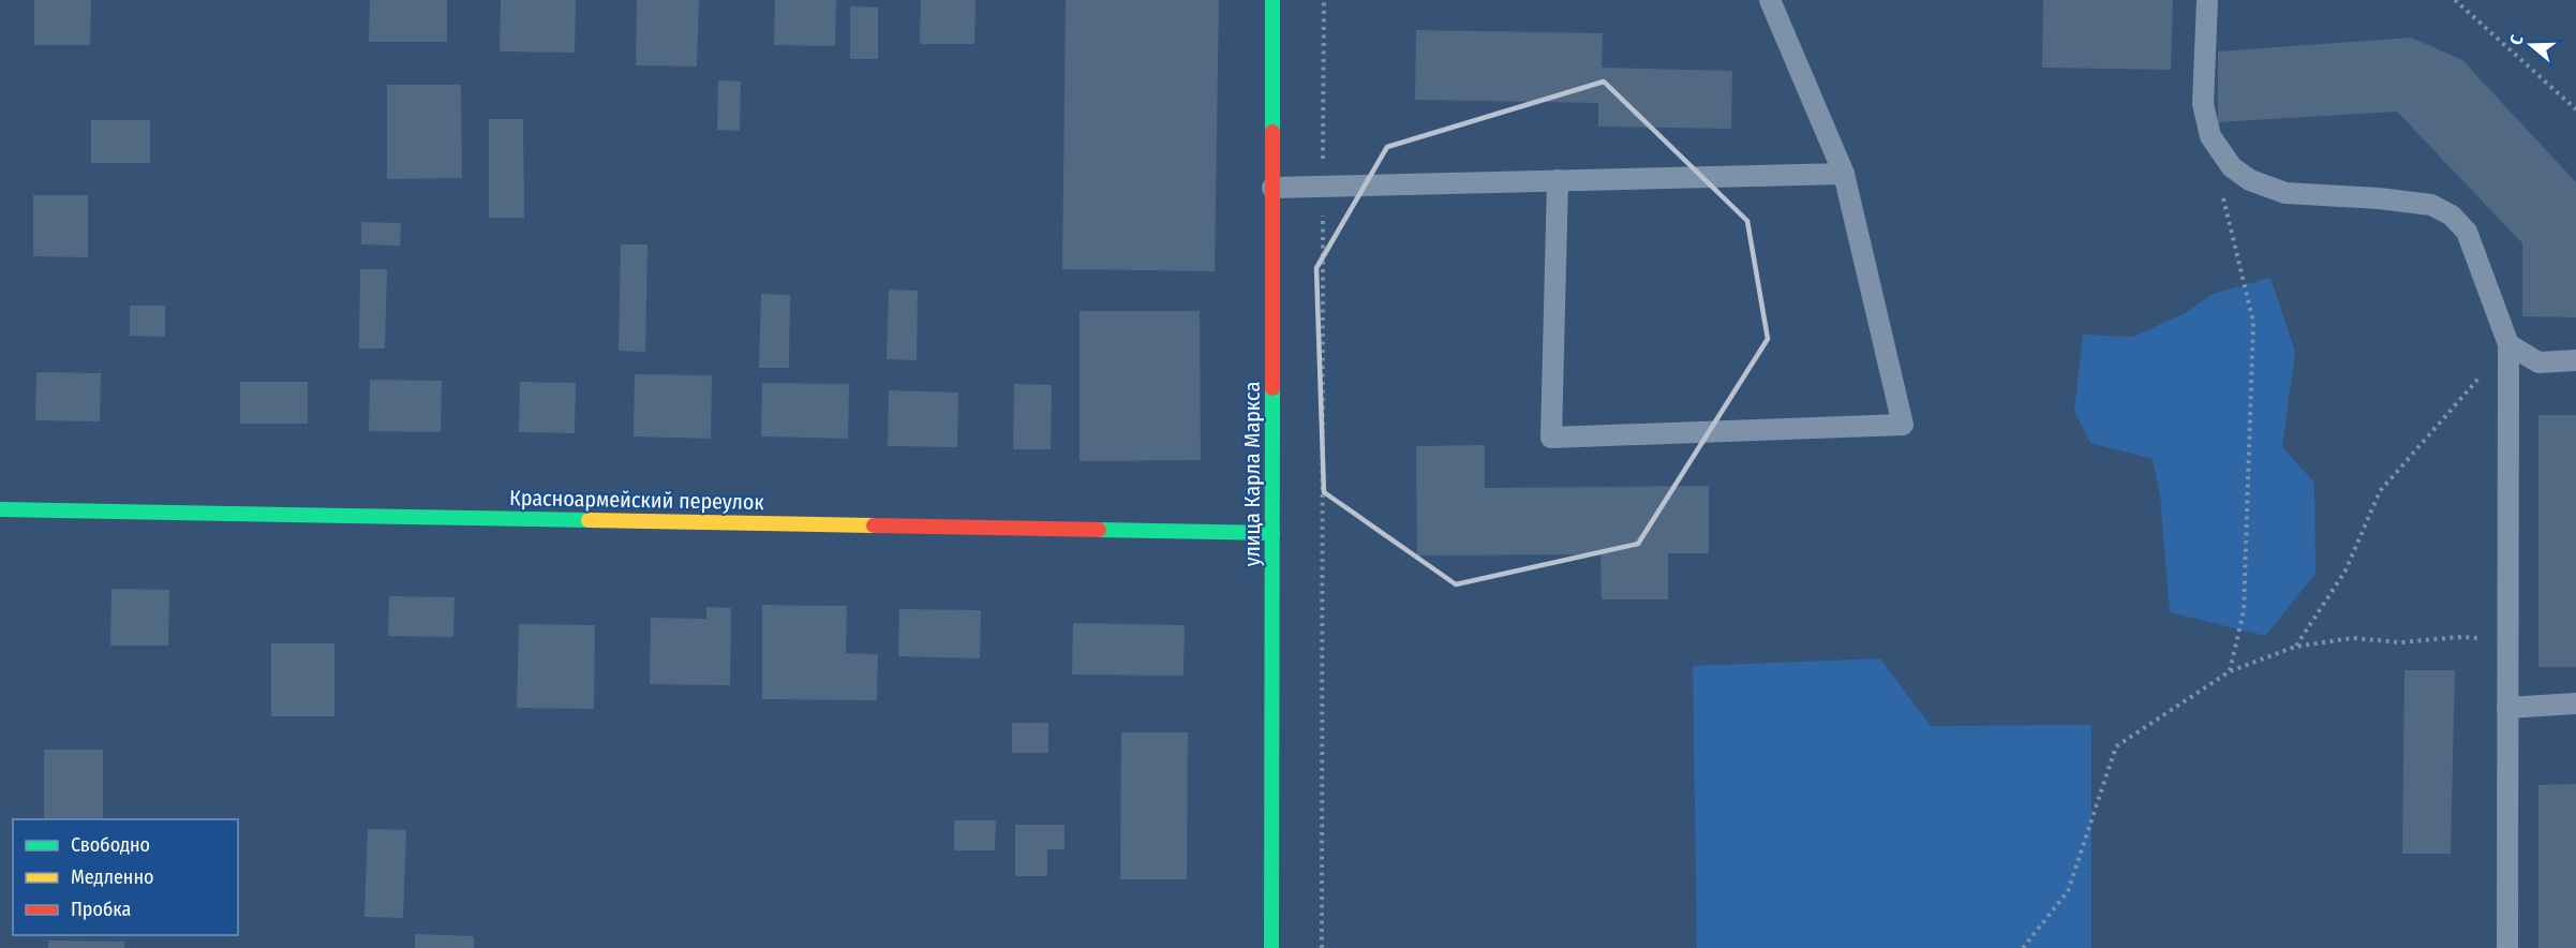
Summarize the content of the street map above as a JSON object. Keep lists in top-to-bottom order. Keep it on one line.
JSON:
{"streets":{"street":["улица Карла Маркса","Красноармейский переулок"]},"crossings":[["улица Карла Маркса","Красноармейский переулок"]],"legend":["Свободно","Медленно","Пробка"],"north":"left"}
